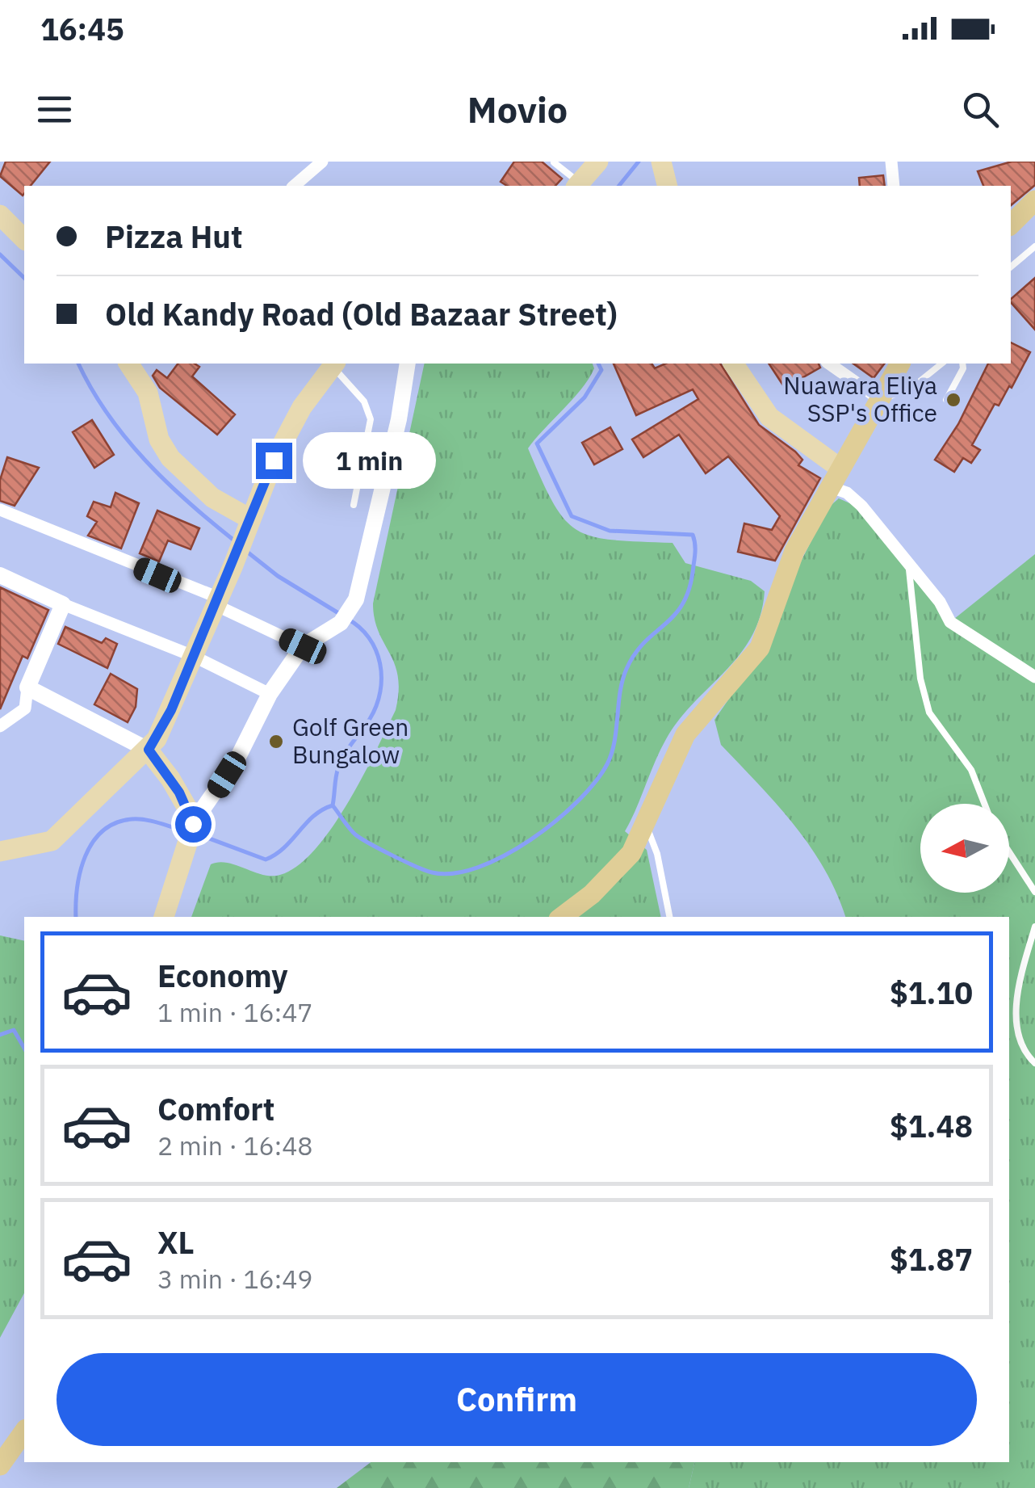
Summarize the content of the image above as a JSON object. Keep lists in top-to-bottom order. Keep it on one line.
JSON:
{"places":["Nuawara Eliya SSP's Office","Golf Green Bungalow"],"north":"left","page":{"status":"16:45","header":"Movio","banner":["Pizza Hut","Old Kandy Road (Old Bazaar Street)"],"bubble":"1 min","list":[{"name":"Economy","note":"1 min · 16:47","value":"$1.10"},{"name":"Comfort","note":"2 min · 16:48","value":"$1.48"},{"name":"XL","note":"3 min · 16:49","value":"$1.87"}],"buttons":"Confirm"}}
